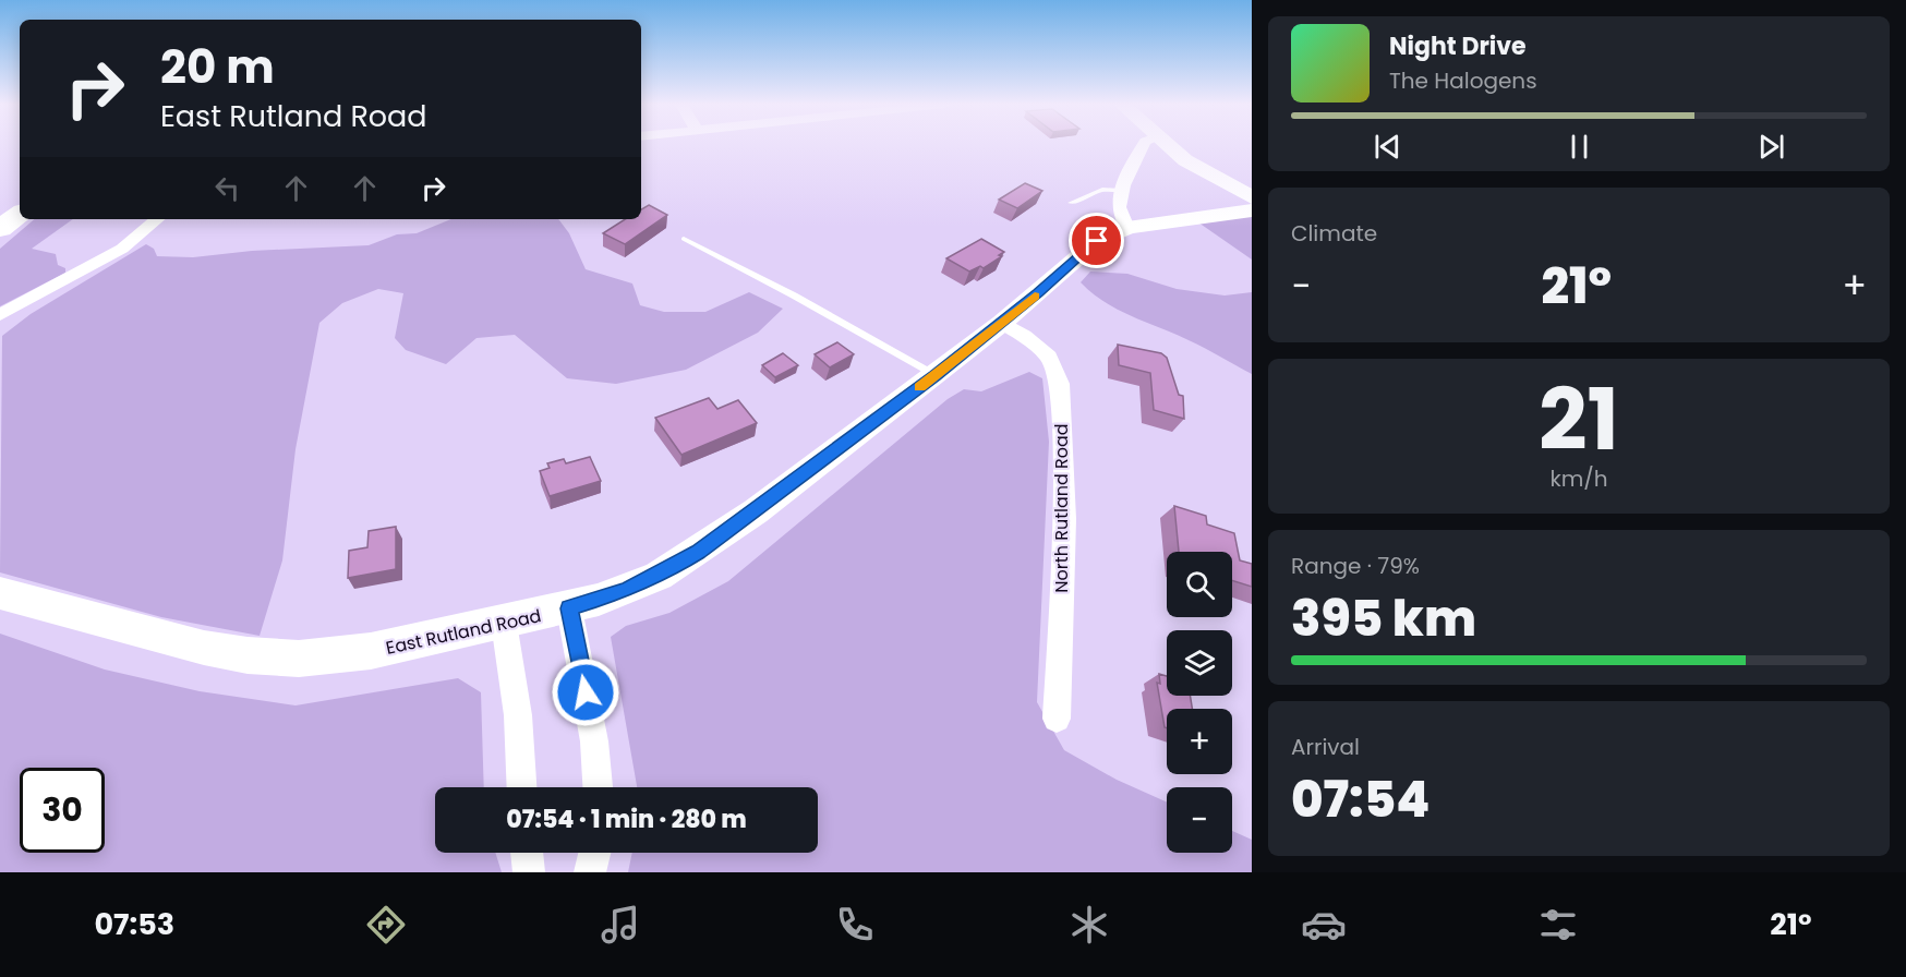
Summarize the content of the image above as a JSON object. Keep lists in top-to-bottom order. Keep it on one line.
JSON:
{"streets":{"main road":["East Rutland Road"],"street":["North Rutland Road"]},"crossings":[["North Rutland Road","East Rutland Road"]],"page":{"turn":["20 m","East Rutland Road"],"song":["Night Drive","The Halogens"],"tile":["Climate",["21","km/h"],["Range · 79%","395 km"],["Arrival","07:54"]],"heat":["−","21°","+"],"map_buttons":["+","−"],"limit":"30","trip":"07:54 · 1 min · 280 m","tabs":["07:53","21°"]}}
